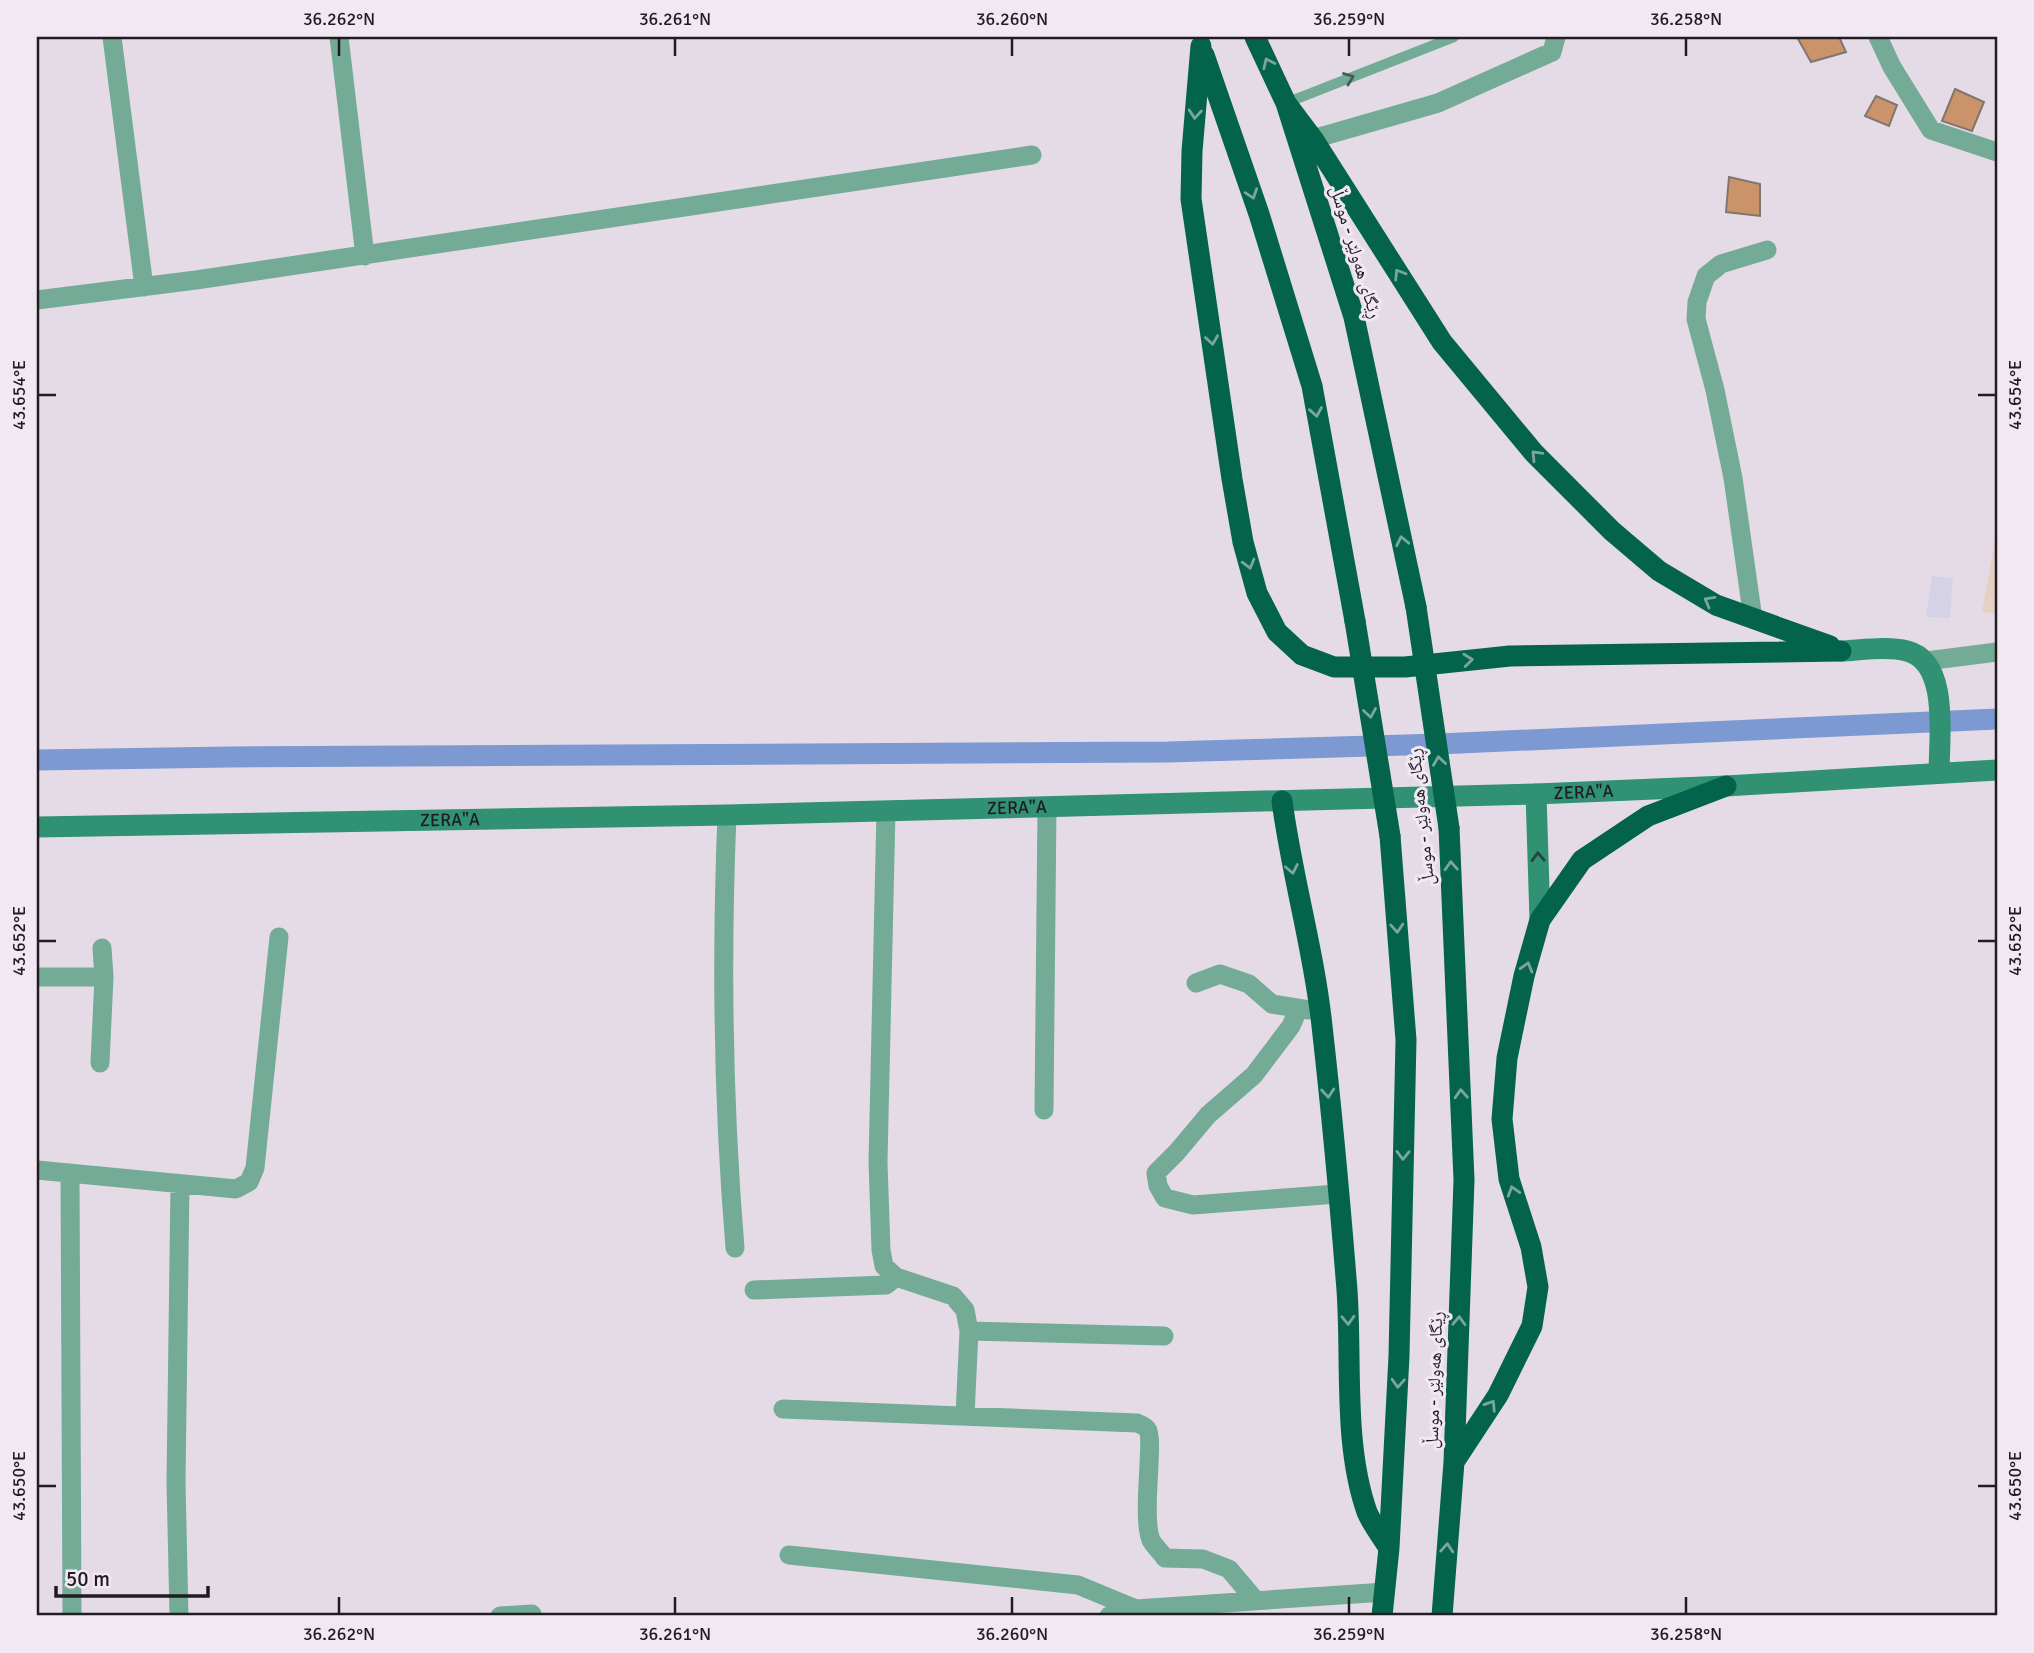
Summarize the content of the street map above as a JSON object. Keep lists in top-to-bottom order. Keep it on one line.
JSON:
{"streets":{"highway":["ڕێگای هەولێر - موسڵ"],"street":["ZERA\"A"]},"scale_bar":"50 m","coordinates":["36.262°N","36.261°N","36.260°N","36.259°N","36.258°N","43.654°E","43.652°E","43.650°E"]}
